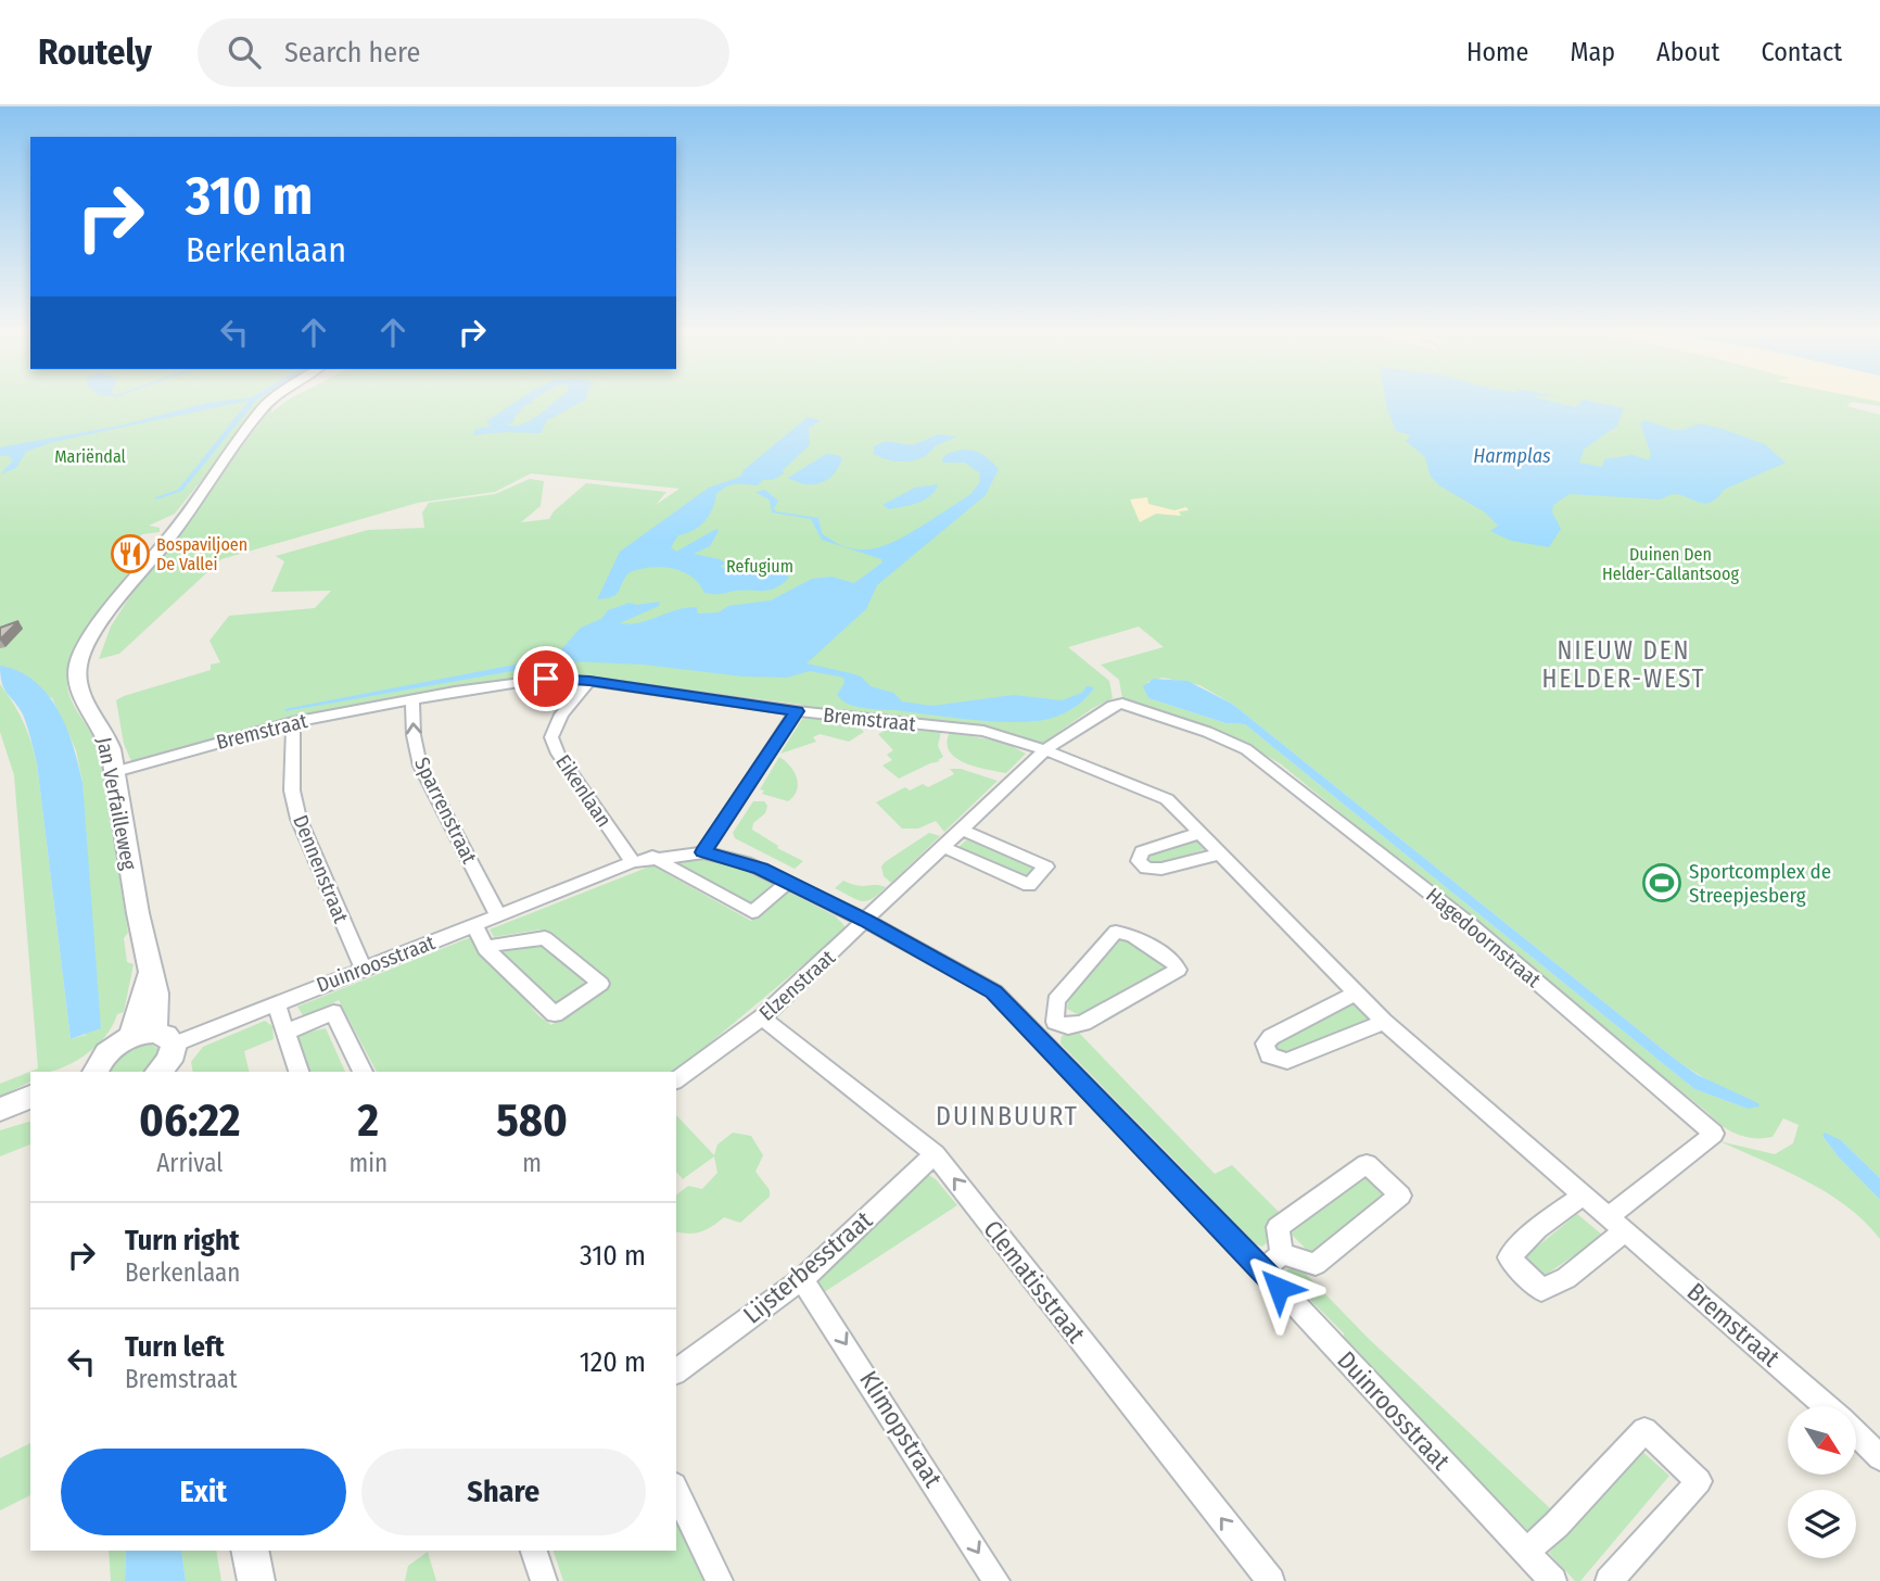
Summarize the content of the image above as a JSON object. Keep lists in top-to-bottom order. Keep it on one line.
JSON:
{"streets":{"street":["Bremstraat","Eikenlaan","Jan Verfailleweg","Sparrenstraat","Dennenstraat","Hagedoornstraat","Duinroosstraat","Elzenstraat","Lijsterbesstraat","Clematisstraat","Klimopstraat"]},"crossings":[["Bremstraat","Eikenlaan"],["Bremstraat","Jan Verfailleweg"],["Bremstraat","Sparrenstraat"],["Bremstraat","Dennenstraat"],["Bremstraat","Hagedoornstraat"],["Bremstraat","Elzenstraat"],["Eikenlaan","Duinroosstraat"],["Jan Verfailleweg","Duinroosstraat"],["Sparrenstraat","Duinroosstraat"],["Dennenstraat","Duinroosstraat"],["Hagedoornstraat","Elzenstraat"],["Duinroosstraat","Elzenstraat"],["Elzenstraat","Clematisstraat"],["Lijsterbesstraat","Clematisstraat"],["Lijsterbesstraat","Klimopstraat"]],"one_way":["Sparrenstraat","Clematisstraat","Klimopstraat"],"districts":["NIEUW DEN HELDER-WEST","DUINBUURT"],"water":["Harmplas"],"parks":["Mariëndal","Duinen Den Helder-Callantsoog","Refugium"],"places":{"restaurant":["Bospaviljoen De Vallei"],"sports":["Sportcomplex de Streepjesberg"]},"north":"bottom right","page":{"header":"Routely","search":"Search here","nav":["Home","Map","About","Contact"],"turn":["310 m","Berkenlaan"],"eta":["06:22","Arrival","2","min","580","m"],"list":[{"name":"Turn right","note":"Berkenlaan","value":"310 m"},{"name":"Turn left","note":"Bremstraat","value":"120 m"}],"buttons":["Exit","Share"]}}
